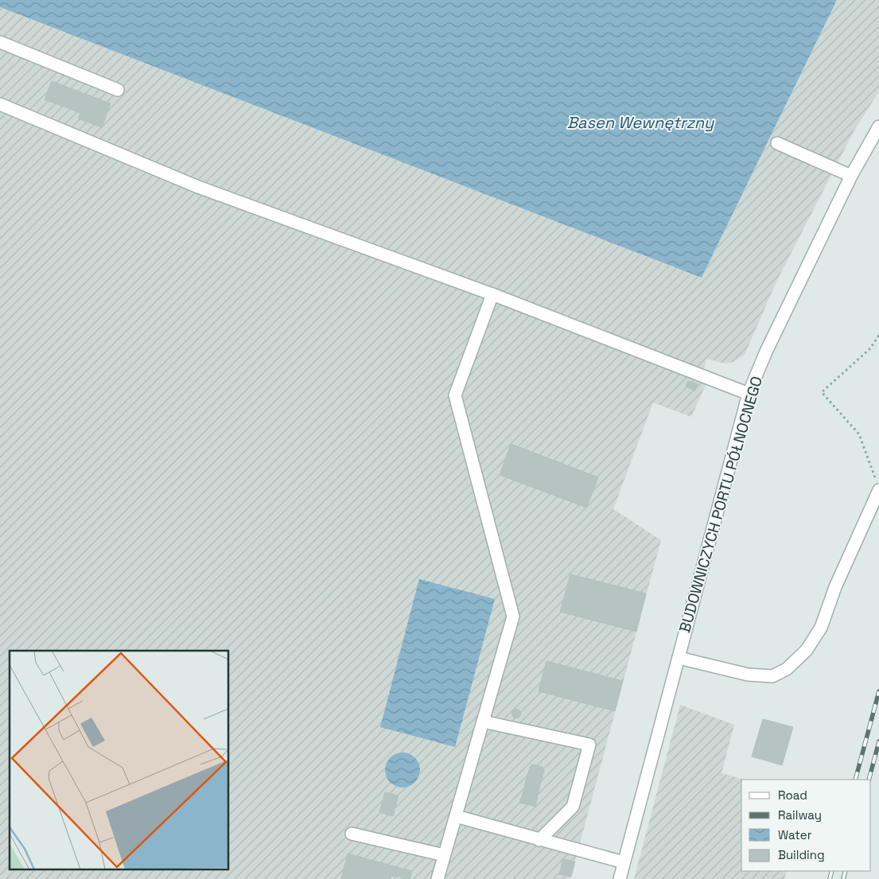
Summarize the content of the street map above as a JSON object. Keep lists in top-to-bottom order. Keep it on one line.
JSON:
{"streets":{"street":["BUDOWNICZYCH PORTU PÓŁNOCNEGO"]},"water":["Basen Wewnętrzny"],"legend":["Road","Railway","Water","Building"]}
